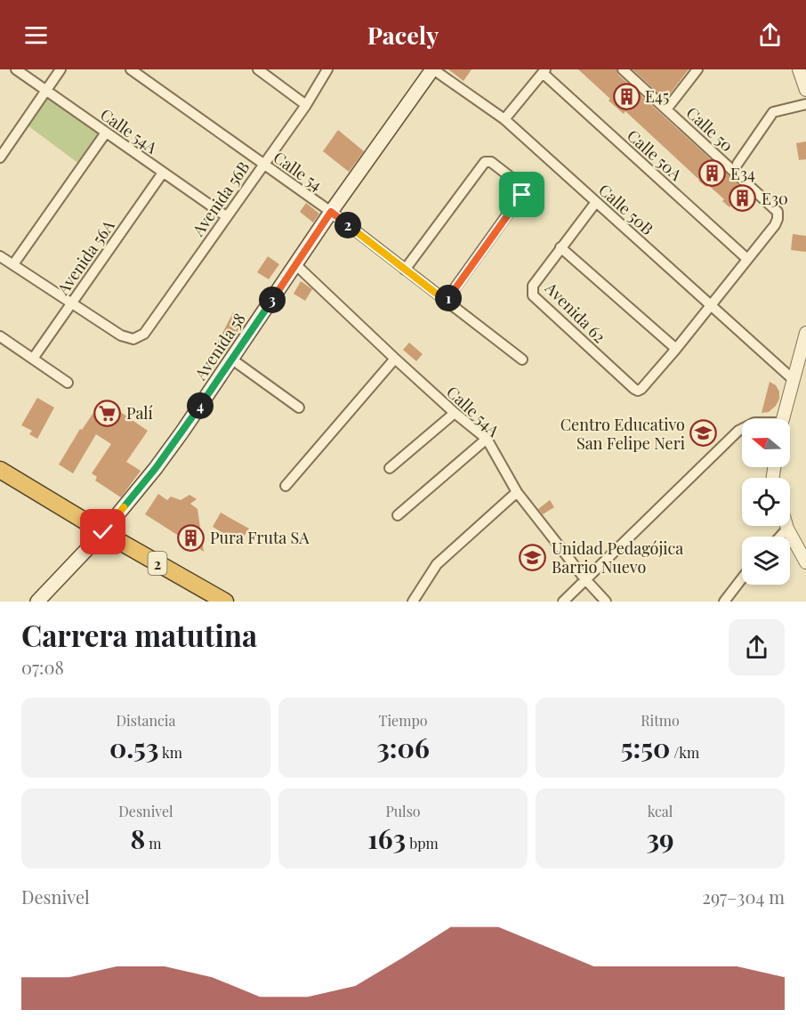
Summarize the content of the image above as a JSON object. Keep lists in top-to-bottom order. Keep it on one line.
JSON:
{"streets":{"highway":["2"],"main road":["Avenida 58"],"street":["Calle 50","Calle 54A","Calle 50A","Calle 54","Avenida 56B","Calle 50B","Avenida 56A","Avenida 62"]},"crossings":[["Calle 50","Avenida 62"],["Calle 54A","Avenida 56B"],["Calle 54A","Avenida 56A"],["Calle 54A","Avenida 58"],["Calle 50A","Avenida 62"],["Calle 54","Avenida 56B"],["Calle 54","Avenida 58"],["Avenida 56B","Avenida 56A"],["Calle 50B","Avenida 62"],["Calle 50B","Avenida 58"],["Avenida 58","2"]],"places":{"building":["E45","E34","E30","Pura Fruta SA"],"supermarket":["Palí"],"school or university":["Centro Educativo San Felipe Neri","Unidad Pedagójica Barrio Nuevo"]},"north":"left","page":{"header":"Pacely","pins":["2","1","3","4"],"heading":["Carrera matutina","07:08"],"stats":[["Distancia","0.53 km"],["Tiempo","3:06"],["Ritmo","5:50 /km"],["Desnivel","8 m"],["Pulso","163 bpm"],["kcal","39"]],"chart":["Desnivel","297–304 m"]}}
